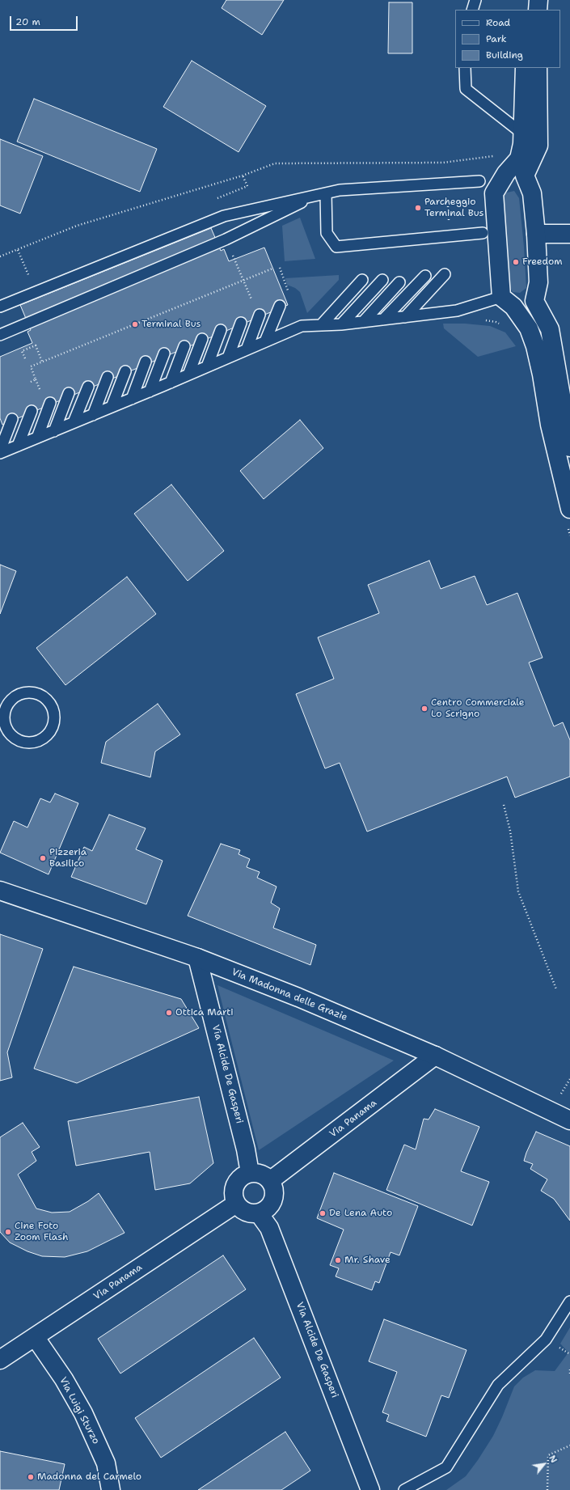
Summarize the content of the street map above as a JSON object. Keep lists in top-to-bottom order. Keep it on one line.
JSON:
{"streets":{"main road":["Via Madonna delle Grazie","Via Alcide De Gasperi","Via Panama","Via Luigi Sturzo"]},"crossings":[["Via Madonna delle Grazie","Via Alcide De Gasperi"],["Via Madonna delle Grazie","Via Panama"],["Via Alcide De Gasperi","Via Panama"],["Via Panama","Via Luigi Sturzo"]],"places":["Parcheggio Terminal Bus","Freedom","Terminal Bus","Centro Commerciale Lo Scrigno","Pizzeria Basilico","Ottica Marti","De Lena Auto","Cine Foto Zoom Flash","Mr. Shave","Madonna del Carmelo"],"legend":["Road","Park","Building"],"scale_bar":"20 m","north":"top right"}
